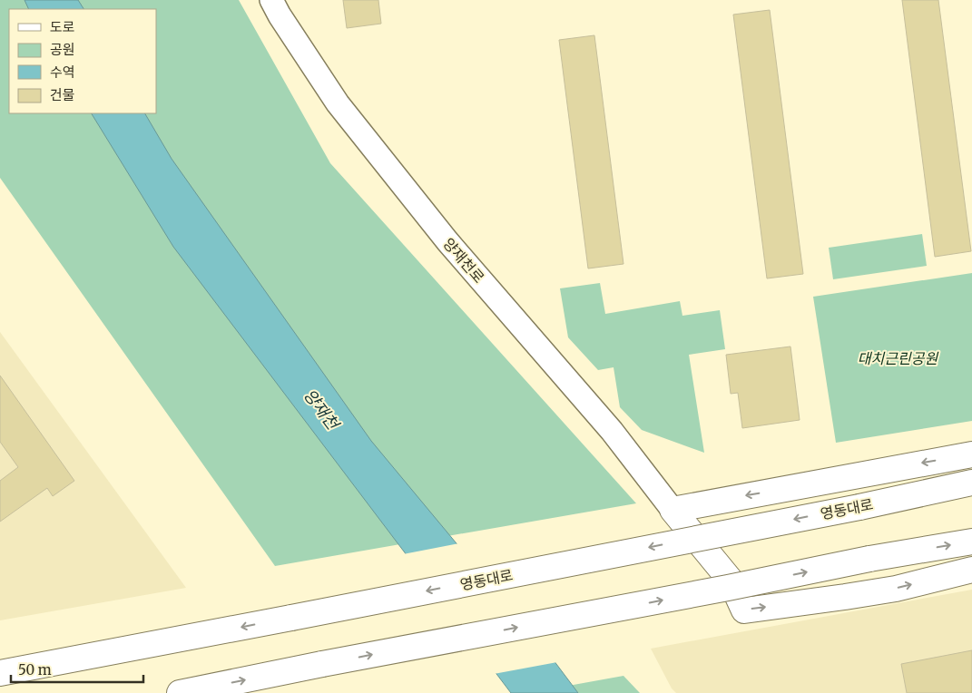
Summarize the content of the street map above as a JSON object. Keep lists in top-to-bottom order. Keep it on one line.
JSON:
{"streets":{"main road":["영동대로"],"street":["양재천로"]},"water":["양재천"],"parks":["대치근린공원"],"legend":["도로","공원","수역","건물"],"scale_bar":"50 m"}
